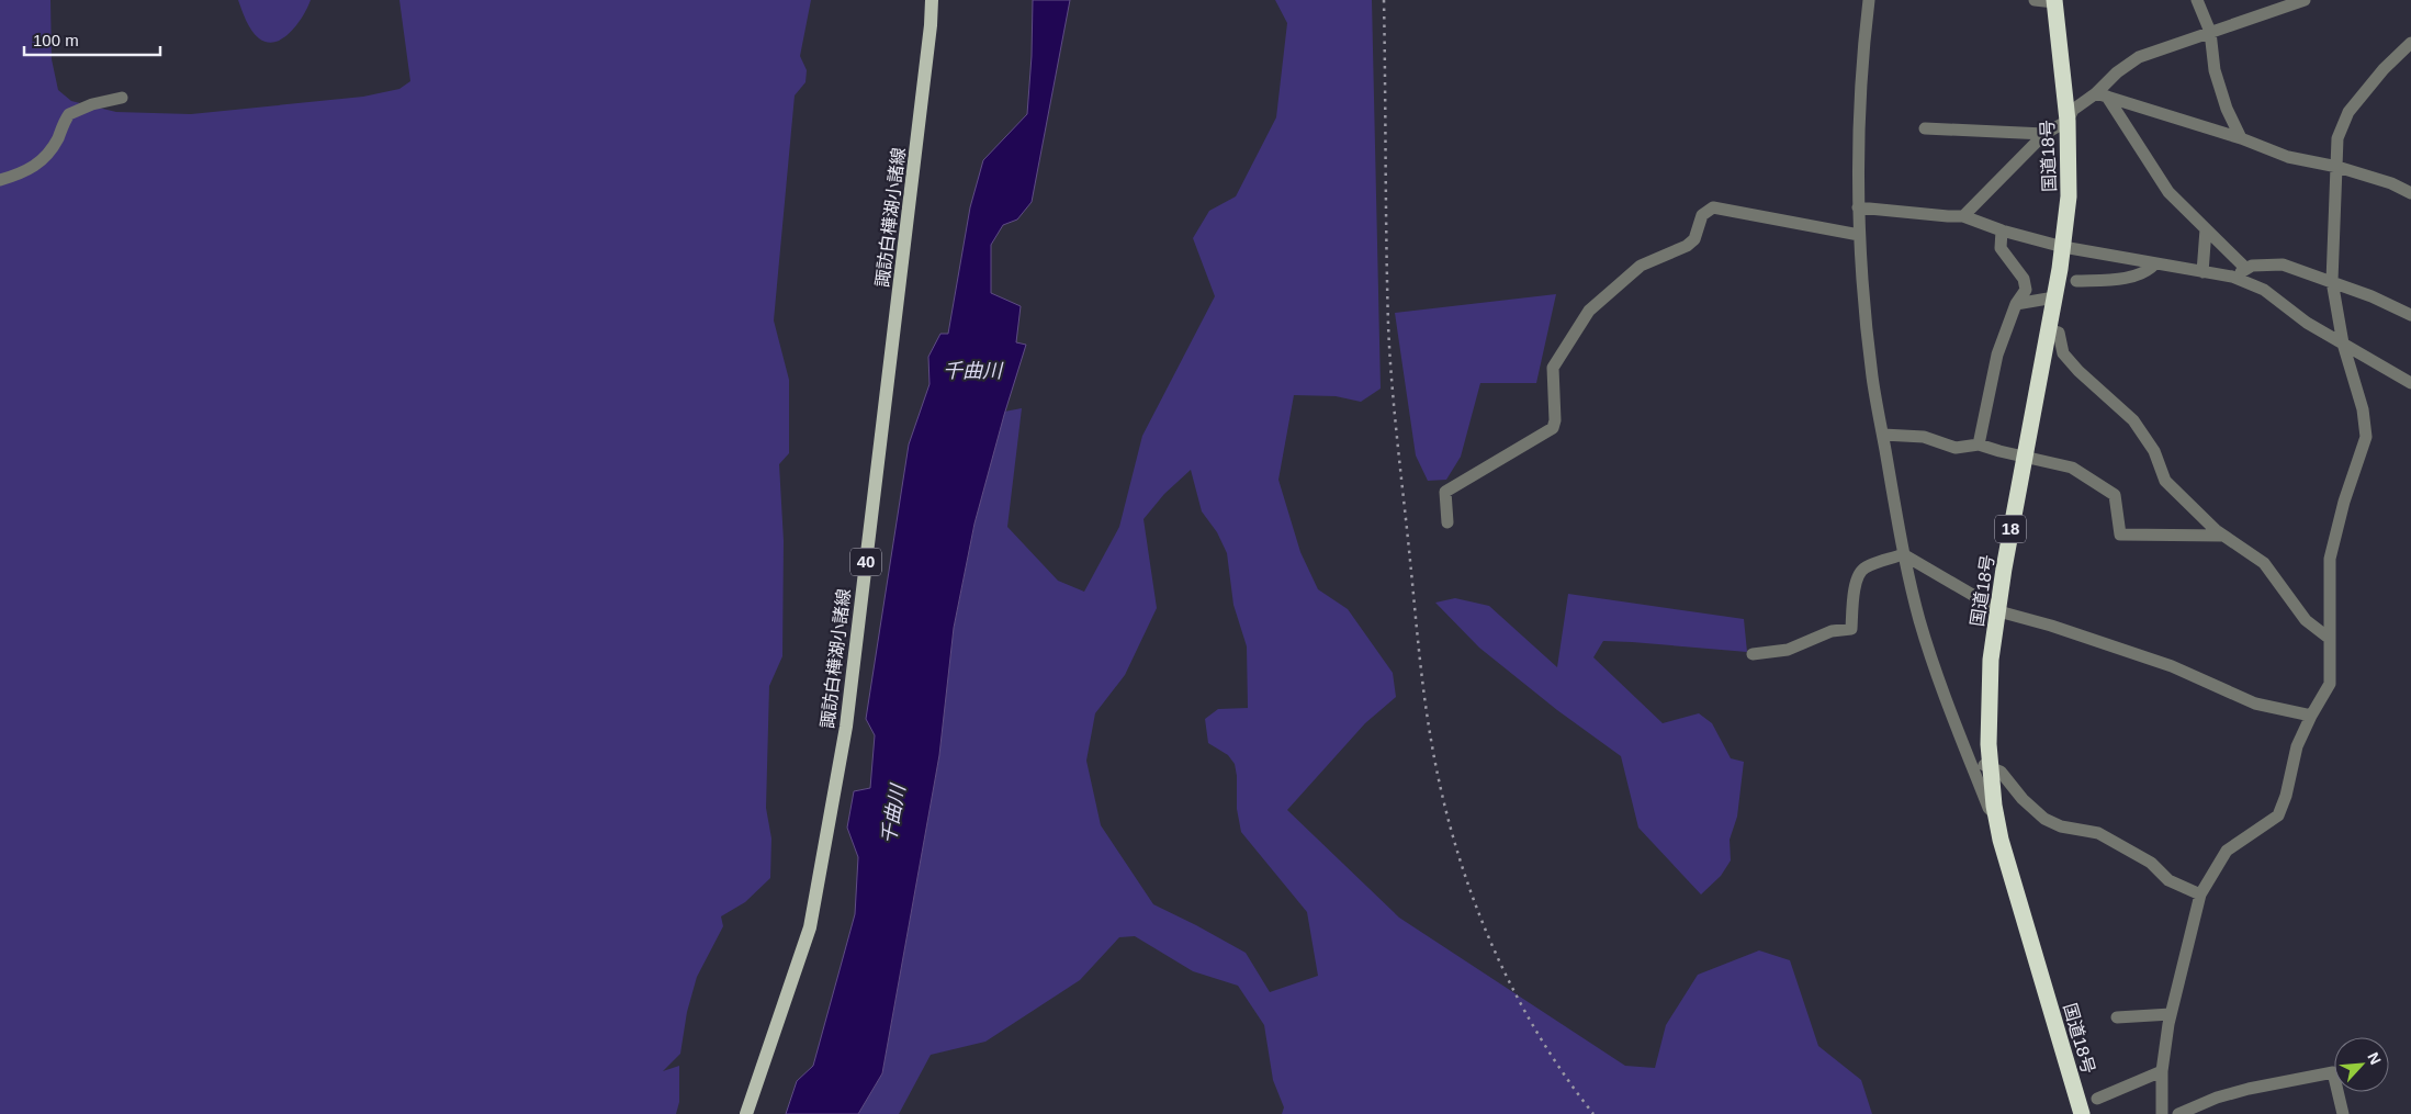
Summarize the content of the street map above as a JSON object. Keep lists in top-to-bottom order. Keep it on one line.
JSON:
{"streets":{"highway":["国道18号","18"],"main road":["諏訪白樺湖小諸線","40"]},"water":["千曲川"],"scale_bar":"100 m","north":"top right"}
